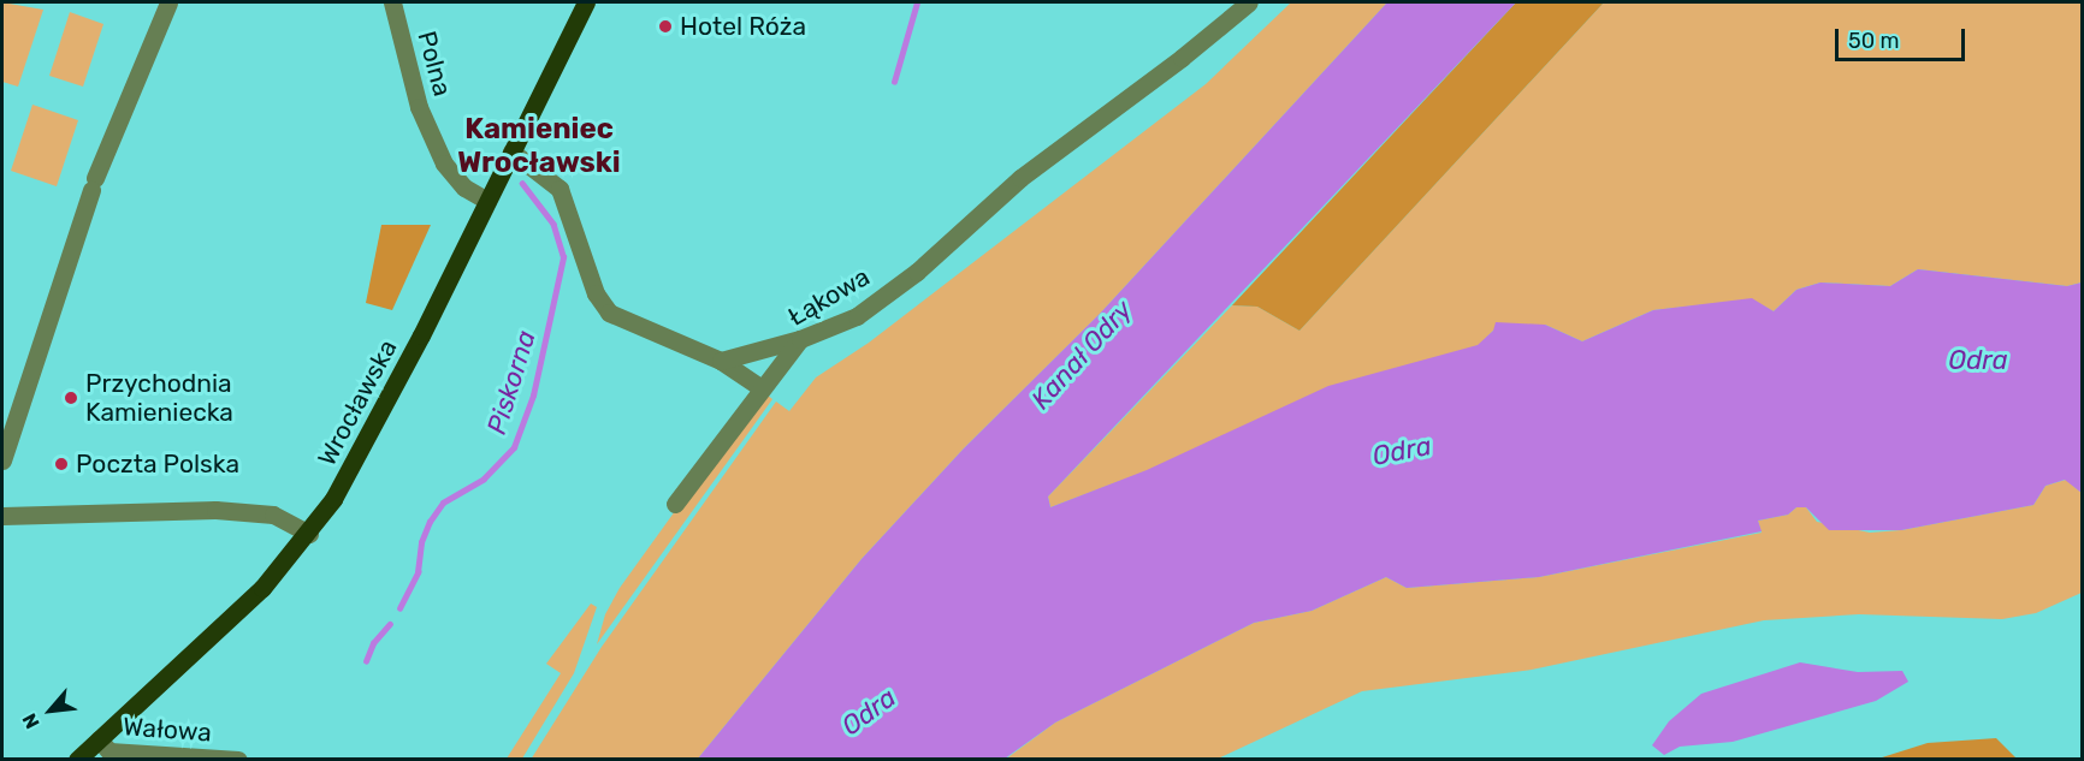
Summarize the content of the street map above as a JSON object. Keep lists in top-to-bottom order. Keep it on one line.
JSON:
{"streets":{"main road":["Wrocławska"],"street":["Polna","Łąkowa","Wałowa"]},"crossings":[["Polna","Wrocławska"],["Wrocławska","Wałowa"]],"districts":["Kamieniec Wrocławski"],"water":["Kanał Odry","Odra","Piskorna"],"places":["Hotel Róża","Przychodnia Kamieniecka","Poczta Polska"],"scale_bar":"50 m","north":"bottom left"}
